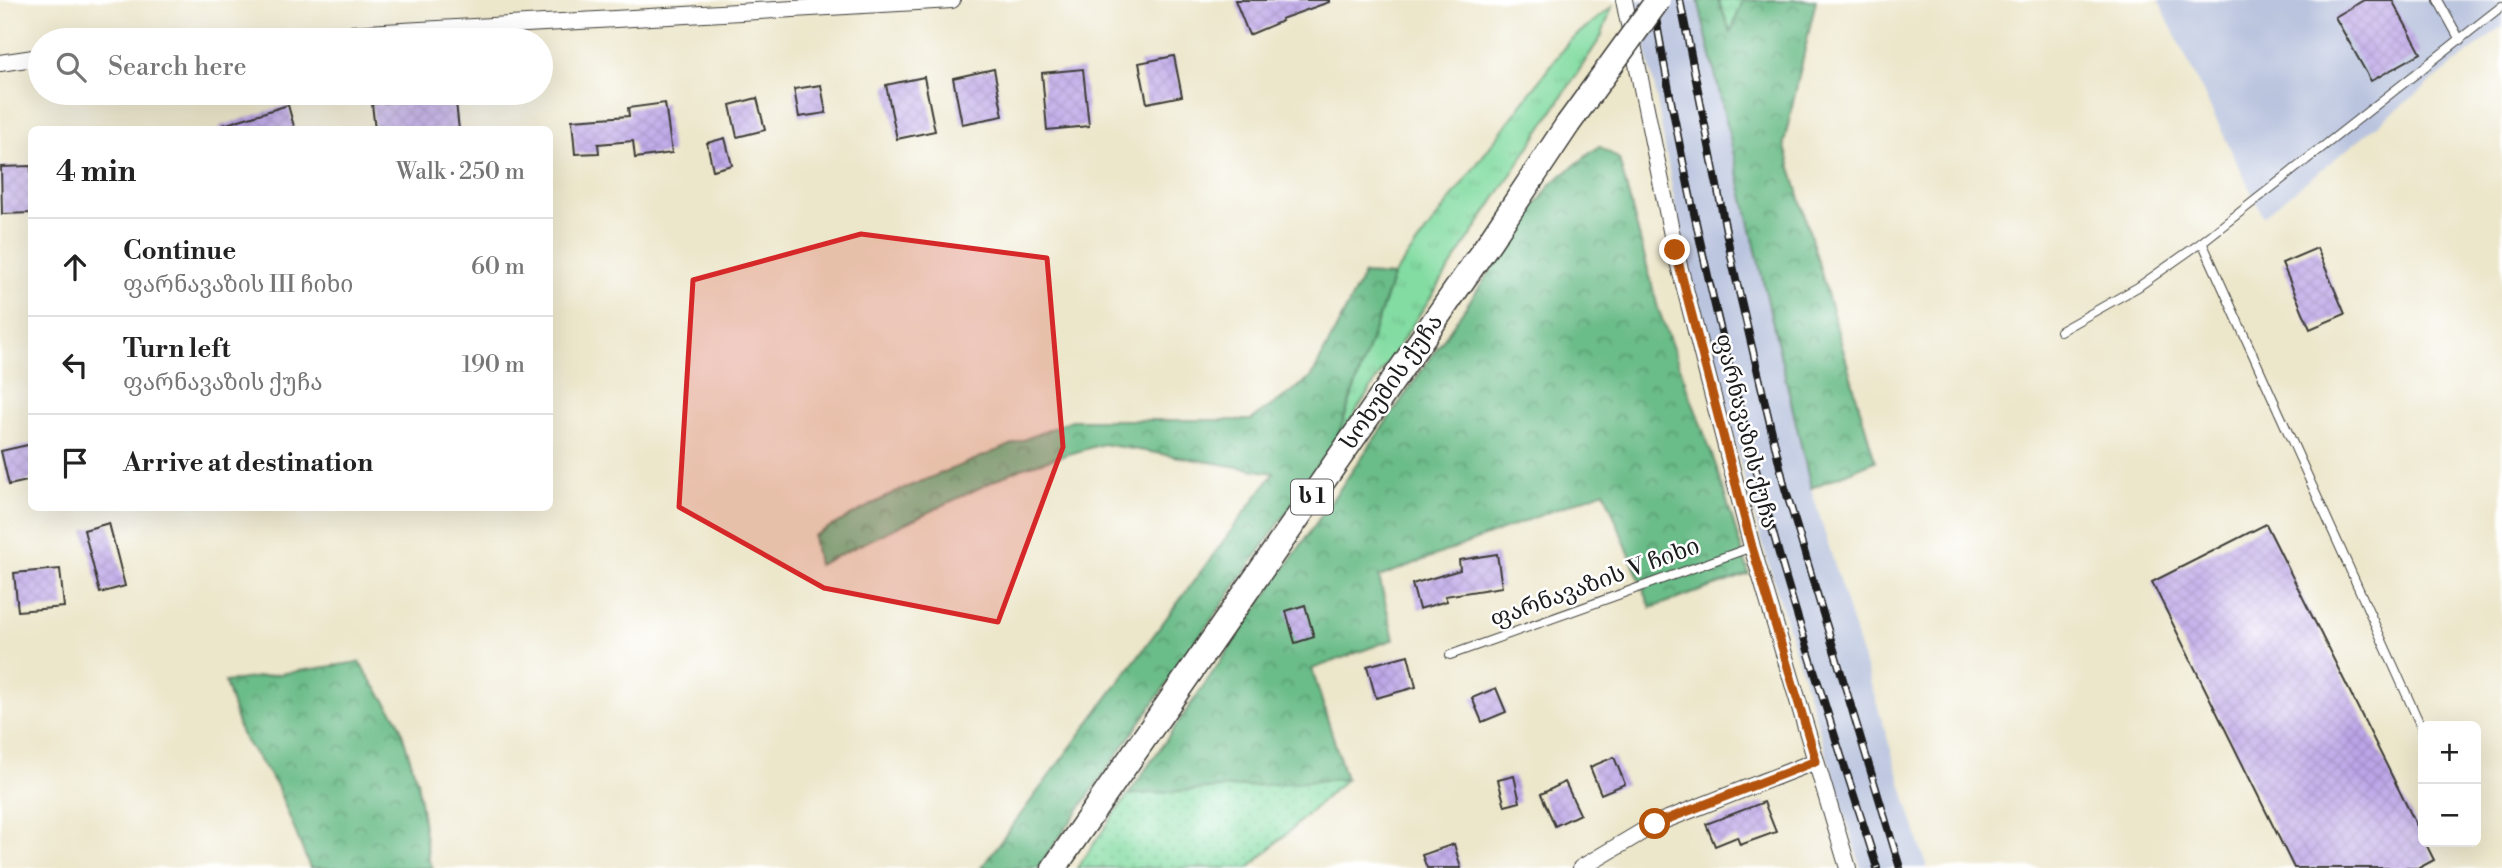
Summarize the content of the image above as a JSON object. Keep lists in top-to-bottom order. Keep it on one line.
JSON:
{"streets":{"highway":["სოხუმის ქუჩა","ს 1"],"street":["ფარნავაზის ქუჩა"],"lane":["ფარნავაზის V ჩიხი"]},"crossings":[["ფარნავაზის ქუჩა","ფარნავაზის V ჩიხი"]],"page":{"search":"Search here","heading":["4 min","Walk · 250 m"],"list":[["Continue","ფარნავაზის III ჩიხი","60 m"],["Turn left","ფარნავაზის ქუჩა","190 m"],"Arrive at destination"],"map_buttons":["+","−"]}}
